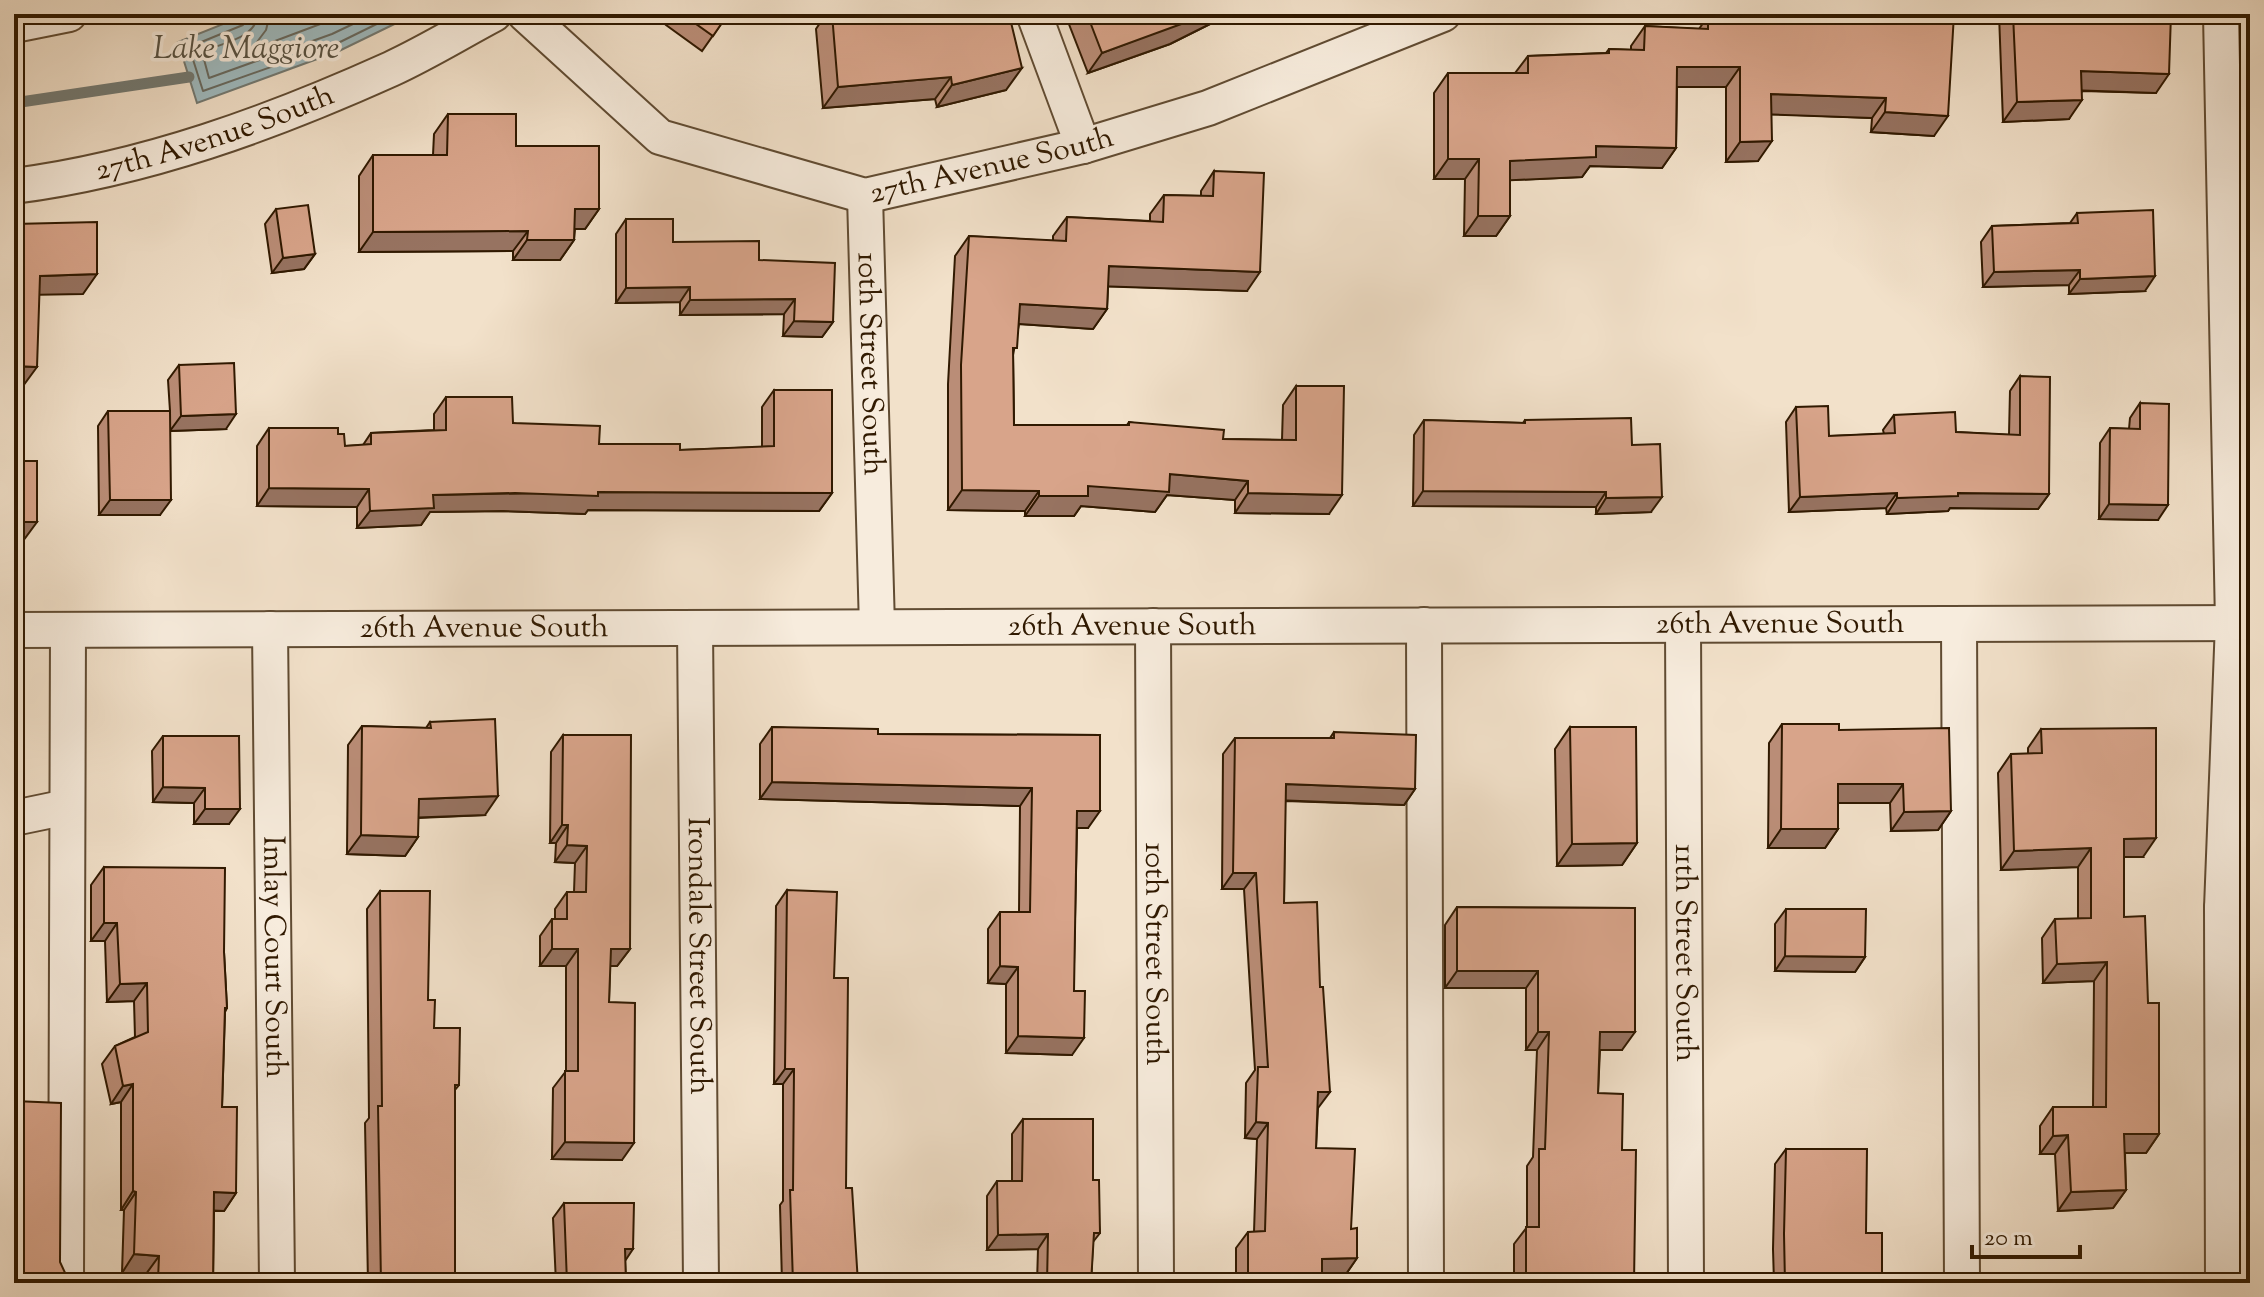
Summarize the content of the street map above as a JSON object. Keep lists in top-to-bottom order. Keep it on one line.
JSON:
{"streets":{"street":["27th Avenue South","10th Street South","26th Avenue South","11th Street South","Irondale Street South","Imlay Court South"]},"crossings":[["27th Avenue South","10th Street South"],["10th Street South","26th Avenue South"],["26th Avenue South","11th Street South"],["26th Avenue South","Irondale Street South"],["26th Avenue South","Imlay Court South"]],"water":["Lake Maggiore"],"scale_bar":"20 m"}
